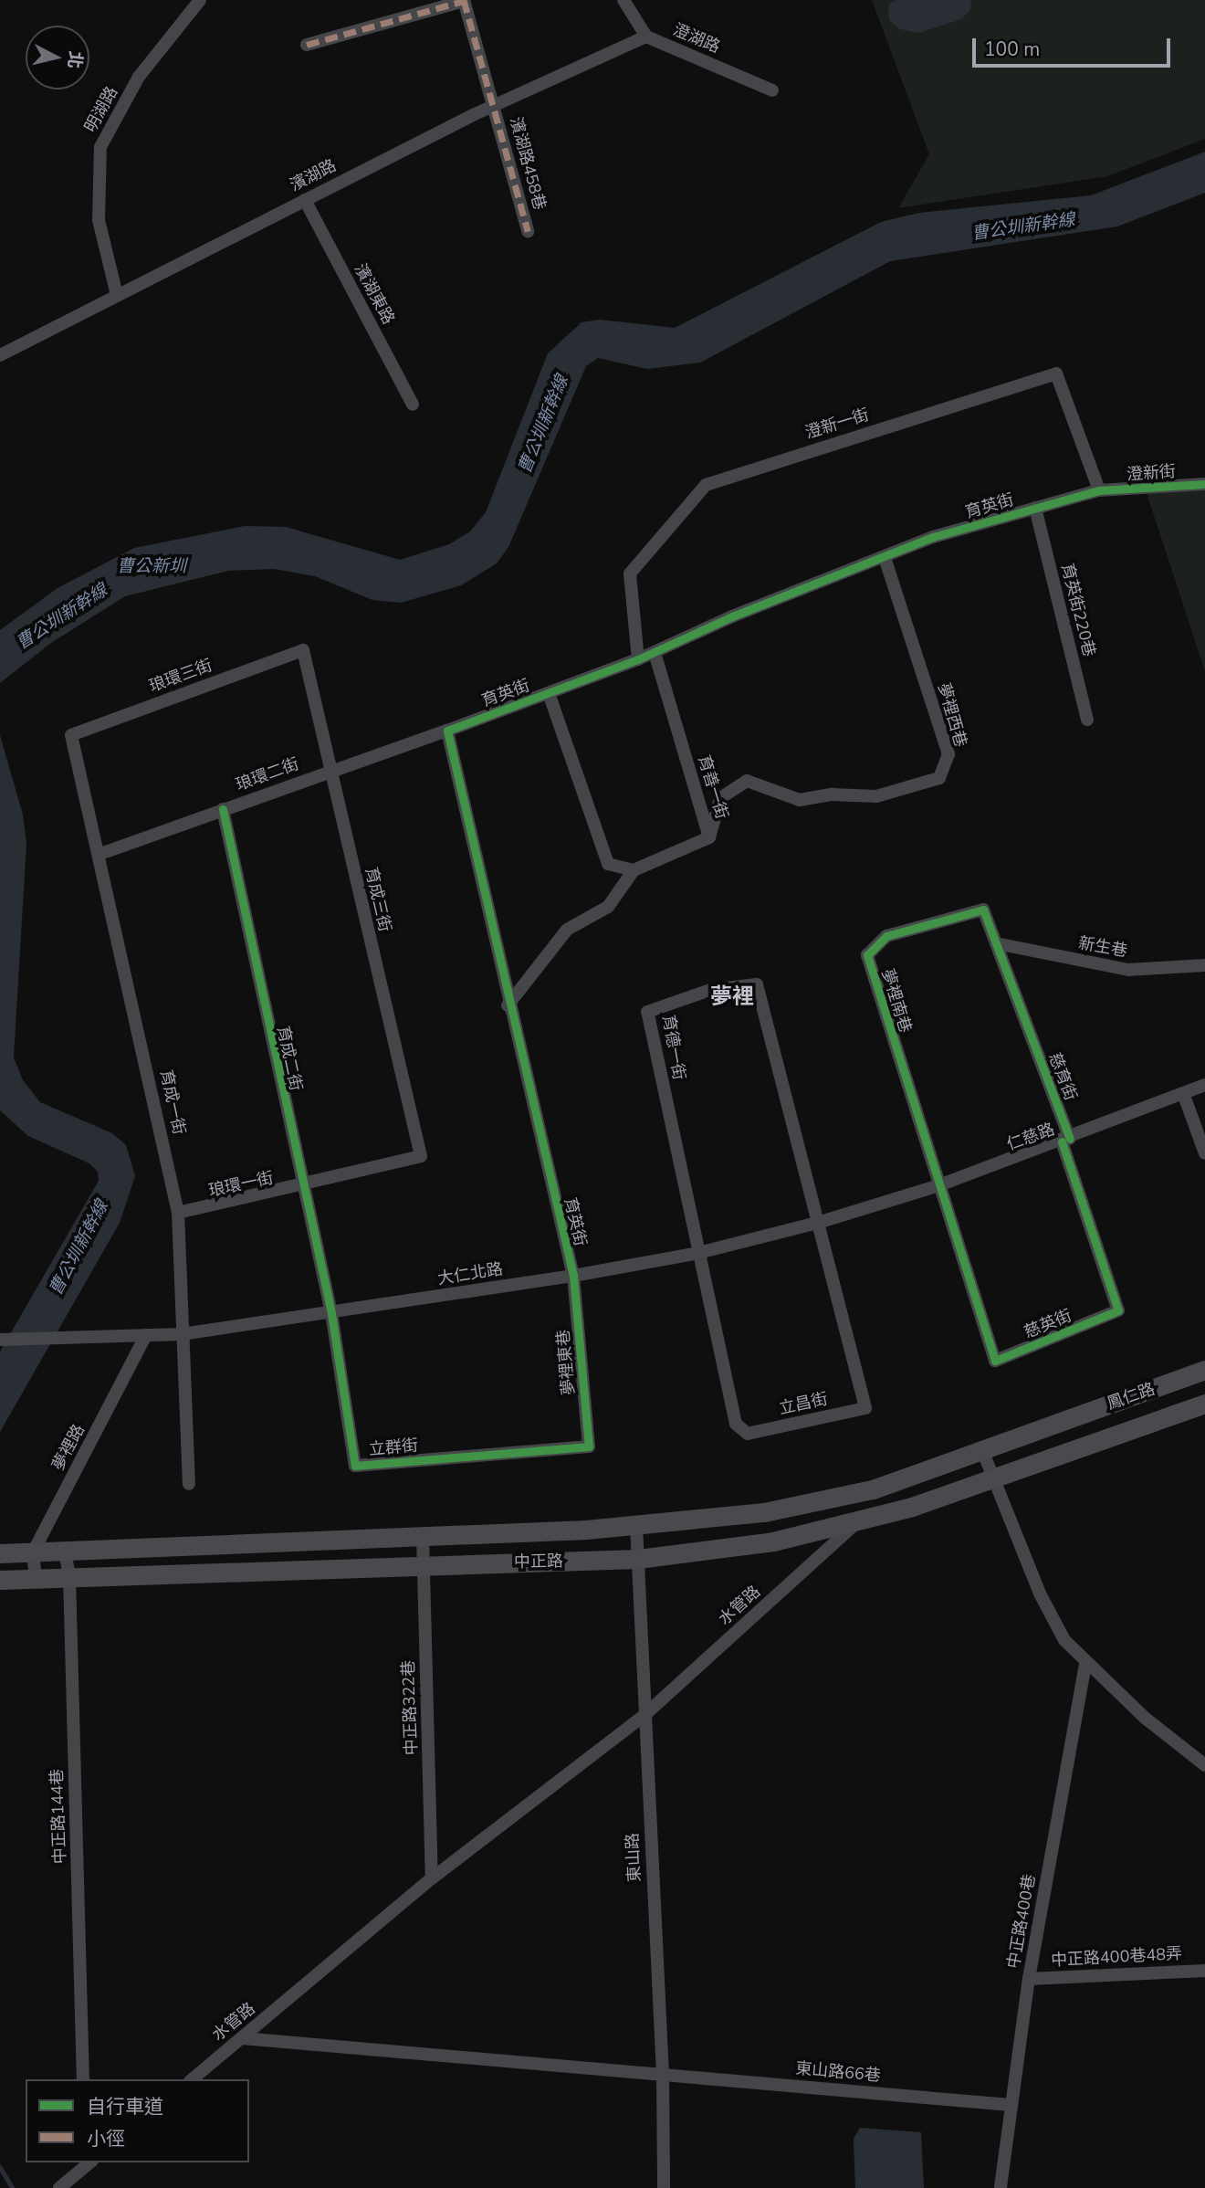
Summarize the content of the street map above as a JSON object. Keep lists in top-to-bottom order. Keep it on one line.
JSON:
{"streets":{"main road":["鳳仁路","中正路"],"street":["澄湖路","明湖路","濱湖路458巷","濱湖路","濱湖東路","澄新一街","澄新街","育英街","育英街220巷","琅環三街","夢裡西巷","琅環二街","育善一街","育成三街","新生巷","夢裡南巷","育德一街","育成二街","慈育街","育成一街","仁慈路","琅環一街","大仁北路","慈英街","夢裡東巷","立昌街","夢裡路","立群街","水管路","中正路322巷","中正路144巷","東山路","中正路400巷","中正路400巷48弄","東山路66巷"]},"crossings":[["澄湖路","濱湖路"],["明湖路","濱湖路"],["濱湖路458巷","濱湖路"],["濱湖路","濱湖東路"],["澄新一街","澄新街"],["澄新一街","育英街"],["澄新街","育英街"],["育英街","育英街220巷"],["育英街","夢裡西巷"],["育英街","琅環二街"],["育英街","育善一街"],["育英街","大仁北路"],["育英街","夢裡東巷"],["琅環三街","育成三街"],["琅環三街","育成一街"],["夢裡西巷","育善一街"],["琅環二街","育成三街"],["琅環二街","育成二街"],["琅環二街","育成一街"],["育成三街","琅環一街"],["新生巷","夢裡南巷"],["夢裡南巷","慈育街"],["夢裡南巷","仁慈路"],["夢裡南巷","大仁北路"],["夢裡南巷","慈英街"],["育德一街","大仁北路"],["育德一街","立昌街"],["育成二街","琅環一街"],["育成二街","大仁北路"],["育成二街","立群街"],["慈育街","仁慈路"],["慈育街","慈英街"],["育成一街","琅環一街"],["育成一街","大仁北路"],["仁慈路","大仁北路"],["仁慈路","慈英街"],["大仁北路","慈英街"],["大仁北路","夢裡東巷"],["大仁北路","立昌街"],["大仁北路","夢裡路"],["大仁北路","立群街"],["夢裡東巷","立群街"],["鳳仁路","中正路"],["夢裡路","中正路"],["中正路","水管路"],["中正路","中正路322巷"],["中正路","中正路144巷"],["中正路","東山路"],["水管路","中正路322巷"],["水管路","東山路"],["水管路","東山路66巷"],["東山路","東山路66巷"],["中正路400巷","中正路400巷48弄"],["中正路400巷","東山路66巷"]],"districts":["夢裡"],"water":["曹公圳新幹線","曹公新圳"],"legend":["自行車道","小徑"],"scale_bar":"100 m","north":"right"}
